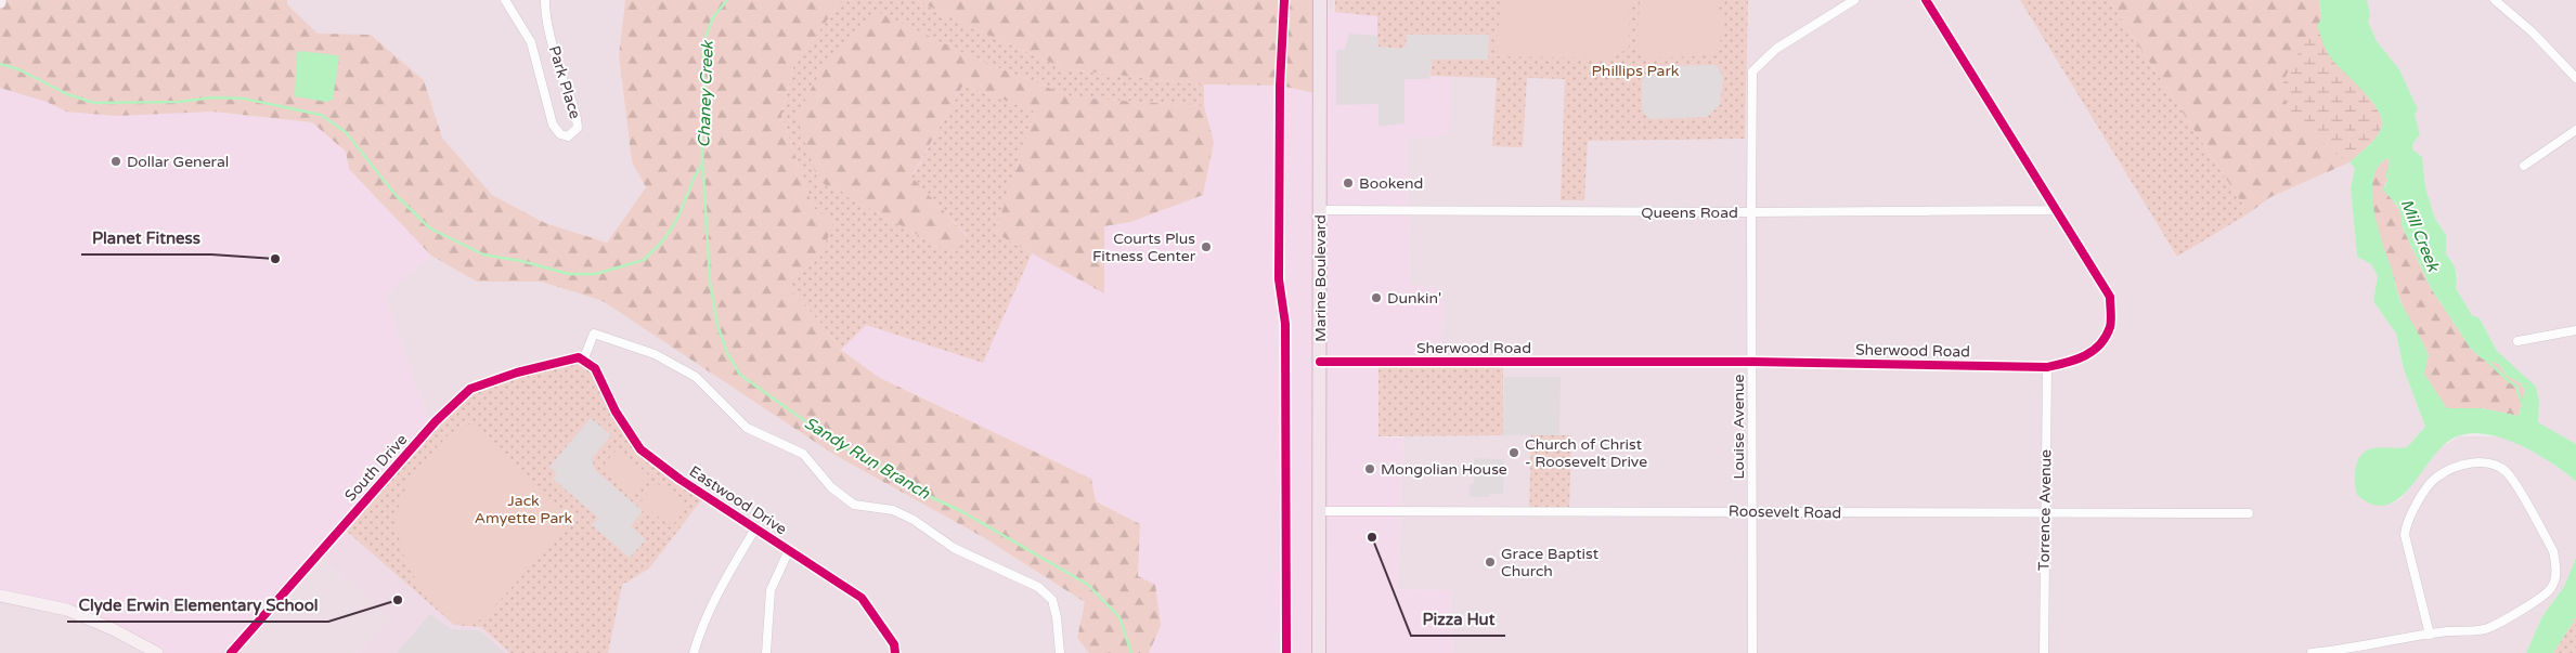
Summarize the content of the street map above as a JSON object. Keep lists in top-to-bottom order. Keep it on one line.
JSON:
{"streets":{"main road":["Marine Boulevard"],"street":["Park Place","Queens Road","Sherwood Road","Louise Avenue","South Drive","Eastwood Drive","Torrence Avenue","Roosevelt Road"]},"crossings":[["Queens Road","Marine Boulevard"],["Queens Road","Sherwood Road"],["Queens Road","Louise Avenue"],["Marine Boulevard","Sherwood Road"],["Marine Boulevard","Roosevelt Road"],["Sherwood Road","Louise Avenue"],["Sherwood Road","Torrence Avenue"],["Louise Avenue","Roosevelt Road"],["South Drive","Eastwood Drive"],["Torrence Avenue","Roosevelt Road"]],"water":["Chaney Creek","Mill Creek","Sandy Run Branch"],"parks":["Phillips Park","Jack Amyette Park"],"places":["Dollar General","Bookend","Courts Plus Fitness Center","Planet Fitness","Dunkin'","Church of Christ - Roosevelt Drive","Mongolian House","Pizza Hut","Grace Baptist Church","Clyde Erwin Elementary School"]}
